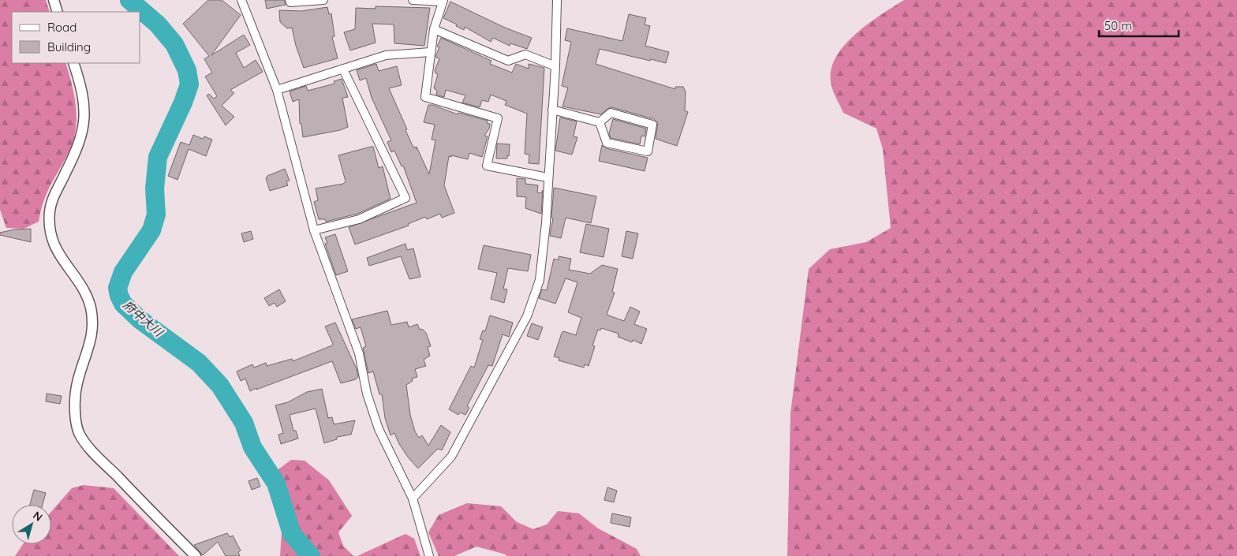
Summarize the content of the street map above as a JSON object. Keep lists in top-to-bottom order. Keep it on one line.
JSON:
{"water":["府中大川"],"legend":["Road","Building"],"scale_bar":"50 m","north":"top right"}
